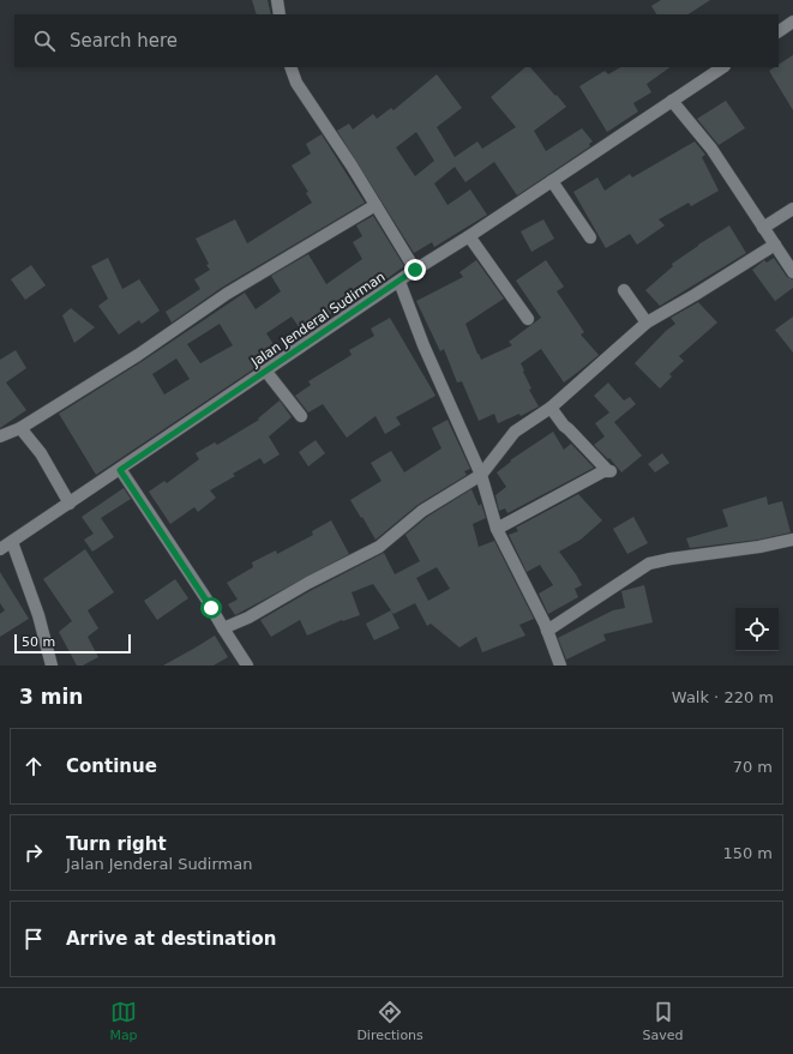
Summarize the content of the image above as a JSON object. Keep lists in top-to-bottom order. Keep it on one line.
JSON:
{"streets":{"street":["Jalan Jenderal Sudirman"]},"scale_bar":"50 m","page":{"search":"Search here","scale":"50 m","heading":["3 min","Walk · 220 m"],"list":[["Continue","70 m"],["Turn right","Jalan Jenderal Sudirman","150 m"],"Arrive at destination"],"nav":["Map","Directions","Saved"]}}
